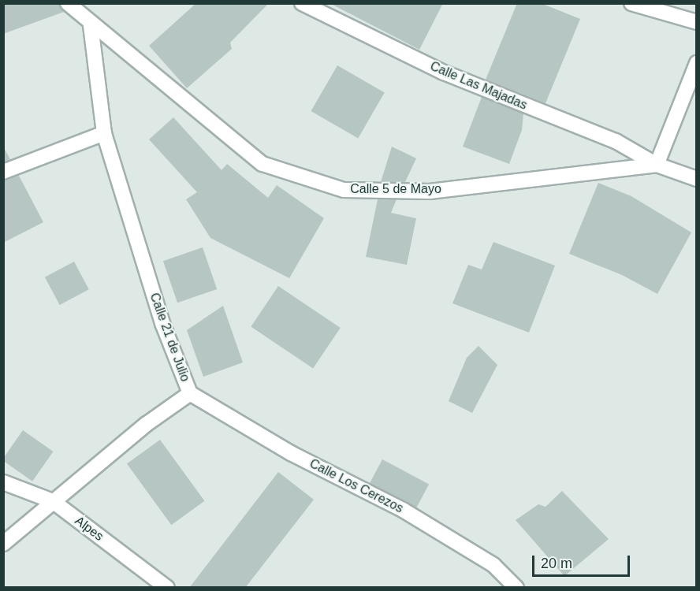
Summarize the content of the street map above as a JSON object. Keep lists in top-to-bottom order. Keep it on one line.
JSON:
{"streets":{"street":["Calle Las Majadas","Calle 5 de Mayo","Calle 21 de Julio","Calle Los Cerezos","Alpes"]},"crossings":[["Calle Las Majadas","Calle 5 de Mayo"],["Calle 5 de Mayo","Calle 21 de Julio"],["Calle 21 de Julio","Calle Los Cerezos"],["Calle 21 de Julio","Alpes"]],"scale_bar":"20 m"}
